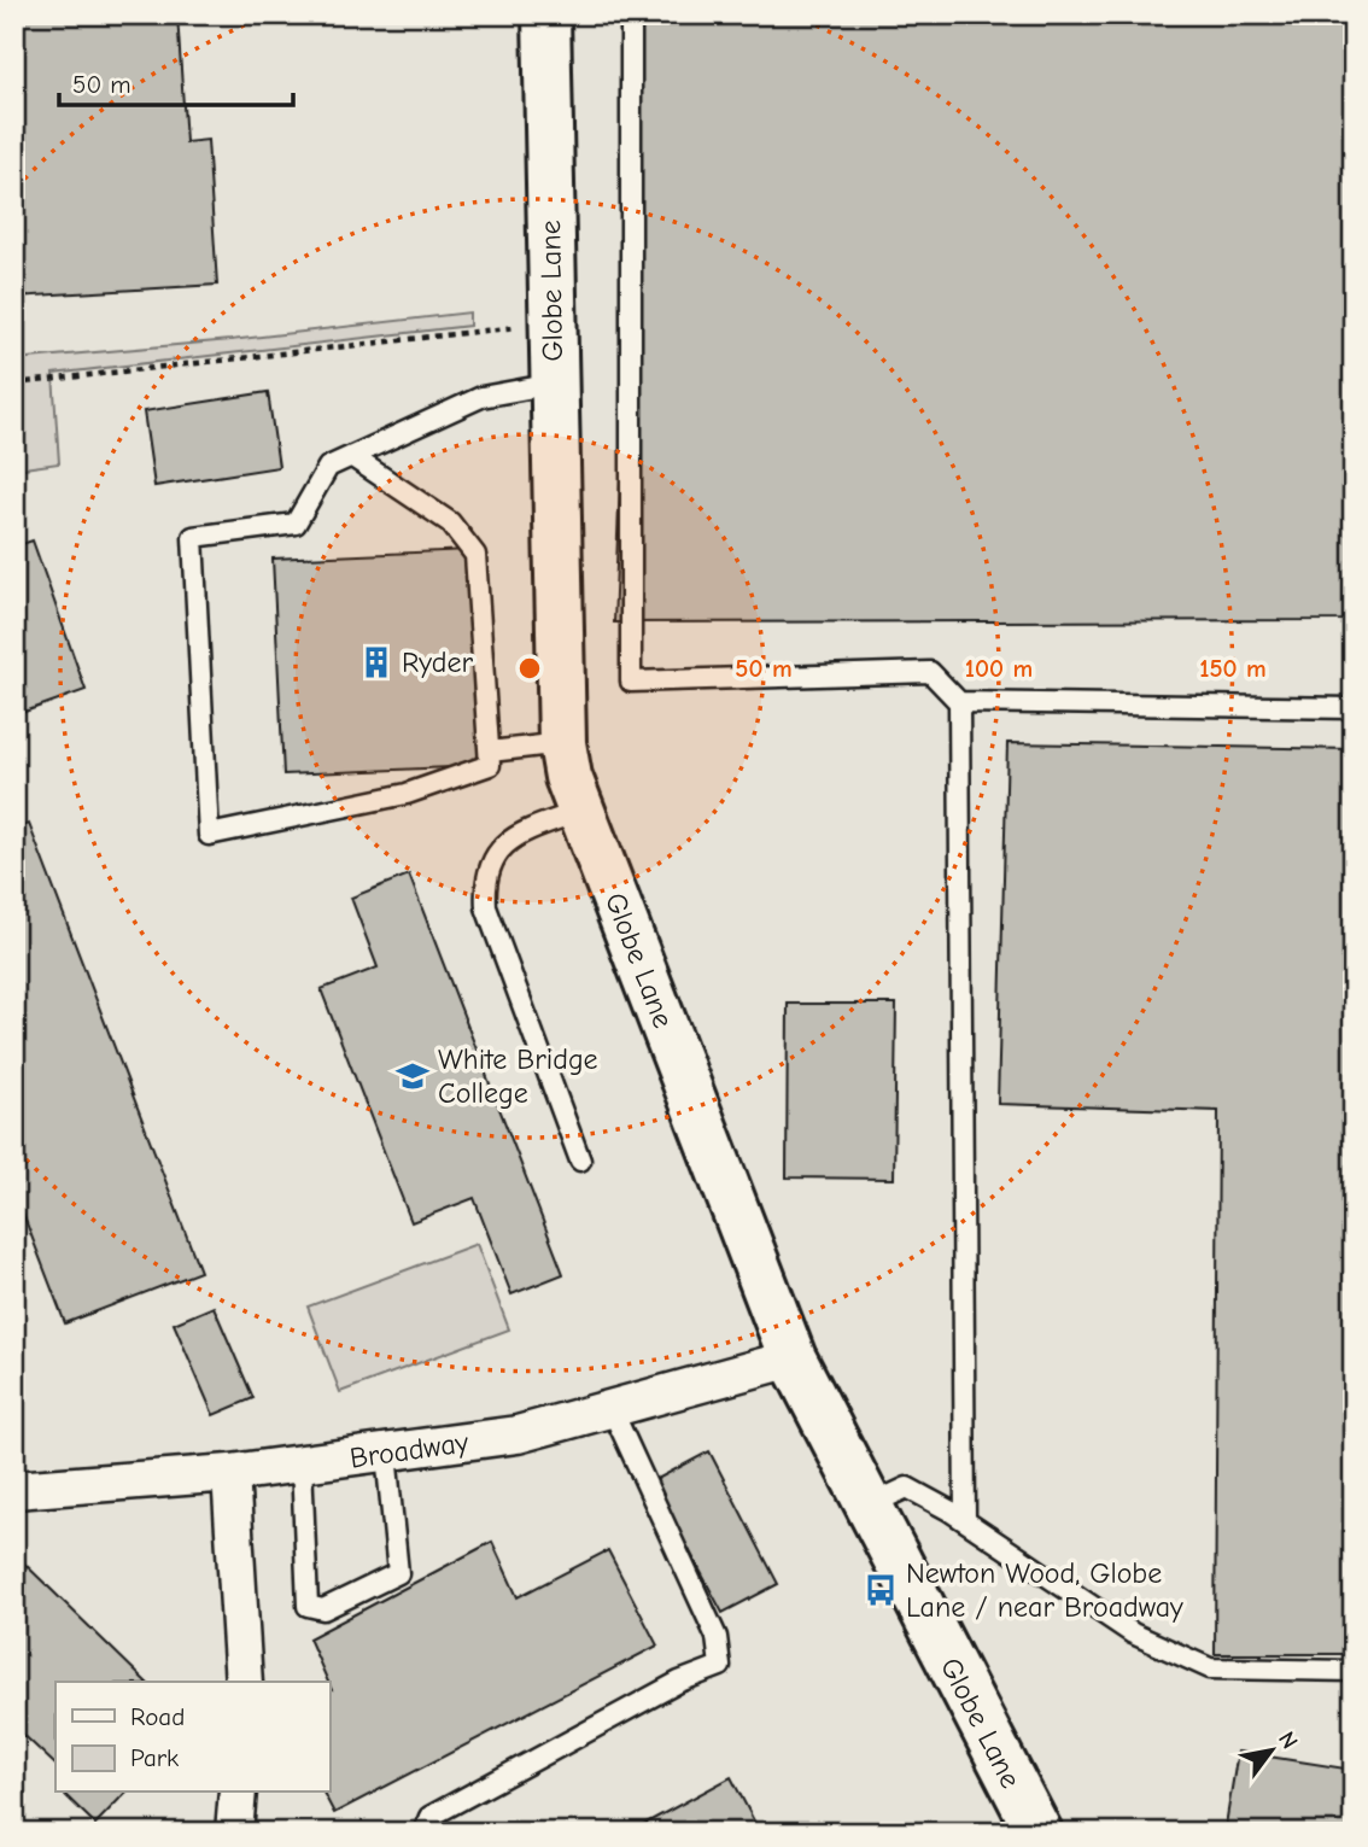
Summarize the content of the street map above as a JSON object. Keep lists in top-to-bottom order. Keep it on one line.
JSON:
{"streets":{"street":["Globe Lane","Broadway"]},"crossings":[["Globe Lane","Broadway"]],"places":{"building":["Ryder"],"school or university":["White Bridge College"],"bus stop":["Newton Wood, Globe Lane / near Broadway"]},"legend":["Road","Park"],"scale_bar":"50 m","north":"top right","rings":["50 m","100 m","150 m"]}
